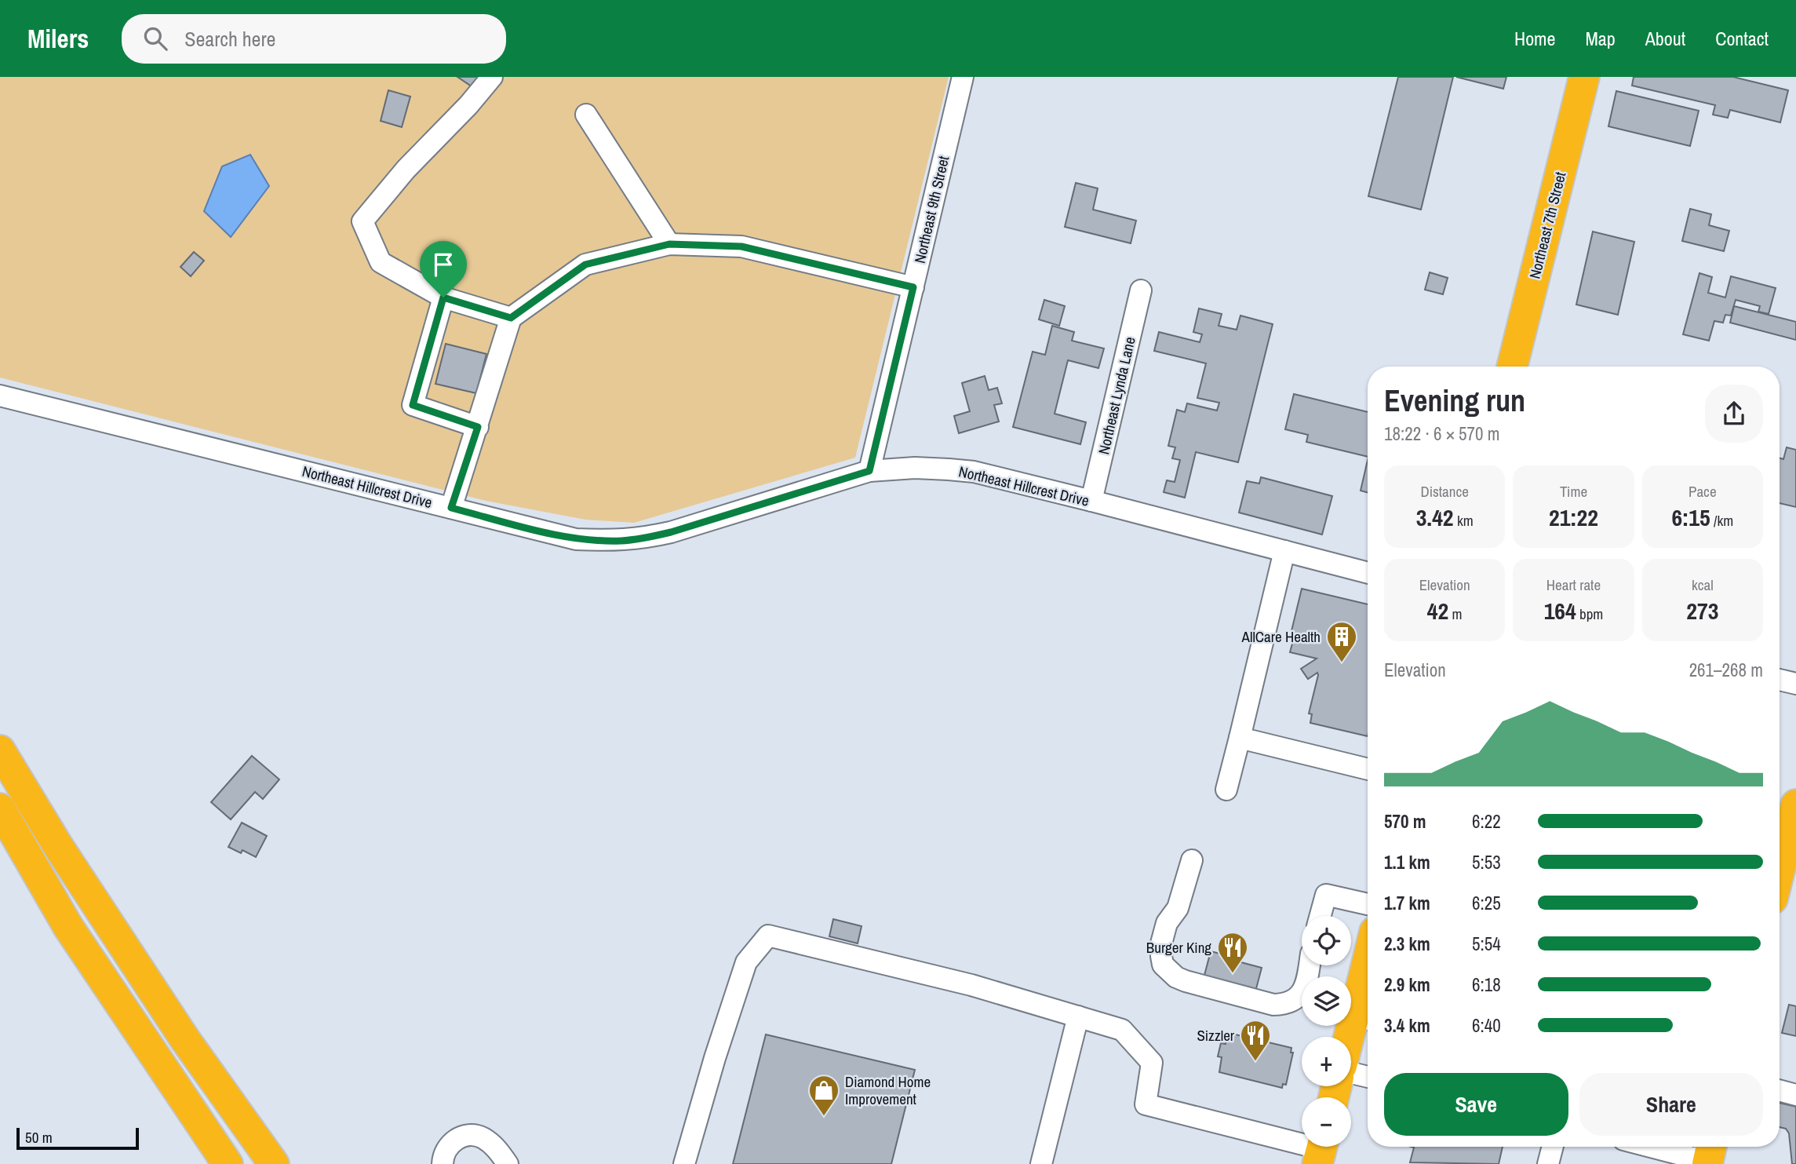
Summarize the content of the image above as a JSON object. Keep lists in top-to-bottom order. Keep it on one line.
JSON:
{"streets":{"highway":["Northeast 7th Street"],"street":["Northeast 9th Street","Northeast Lynda Lane","Northeast Hillcrest Drive"]},"crossings":[["Northeast 9th Street","Northeast Hillcrest Drive"],["Northeast Lynda Lane","Northeast Hillcrest Drive"]],"places":{"building":["AllCare Health"],"restaurant":["Burger King","Sizzler"],"shop":["Diamond Home Improvement"]},"scale_bar":"50 m","page":{"header":"Milers","search":"Search here","nav":["Home","Map","About","Contact"],"heading":["Evening run","18:22 · 6 × 570 m"],"stats":[["Distance","3.42 km"],["Time","21:22"],["Pace","6:15 /km"],["Elevation","42 m"],["Heart rate","164 bpm"],["kcal","273"]],"chart":["Elevation","261–268 m"],"list":[{"name":"570 m","note":"6:22"},{"name":"1.1 km","note":"5:53"},{"name":"1.7 km","note":"6:25"},{"name":"2.3 km","note":"5:54"},{"name":"2.9 km","note":"6:18"},{"name":"3.4 km","note":"6:40"}],"map_buttons":["+","−"],"buttons":["Save","Share"],"scale":"50 m"}}
